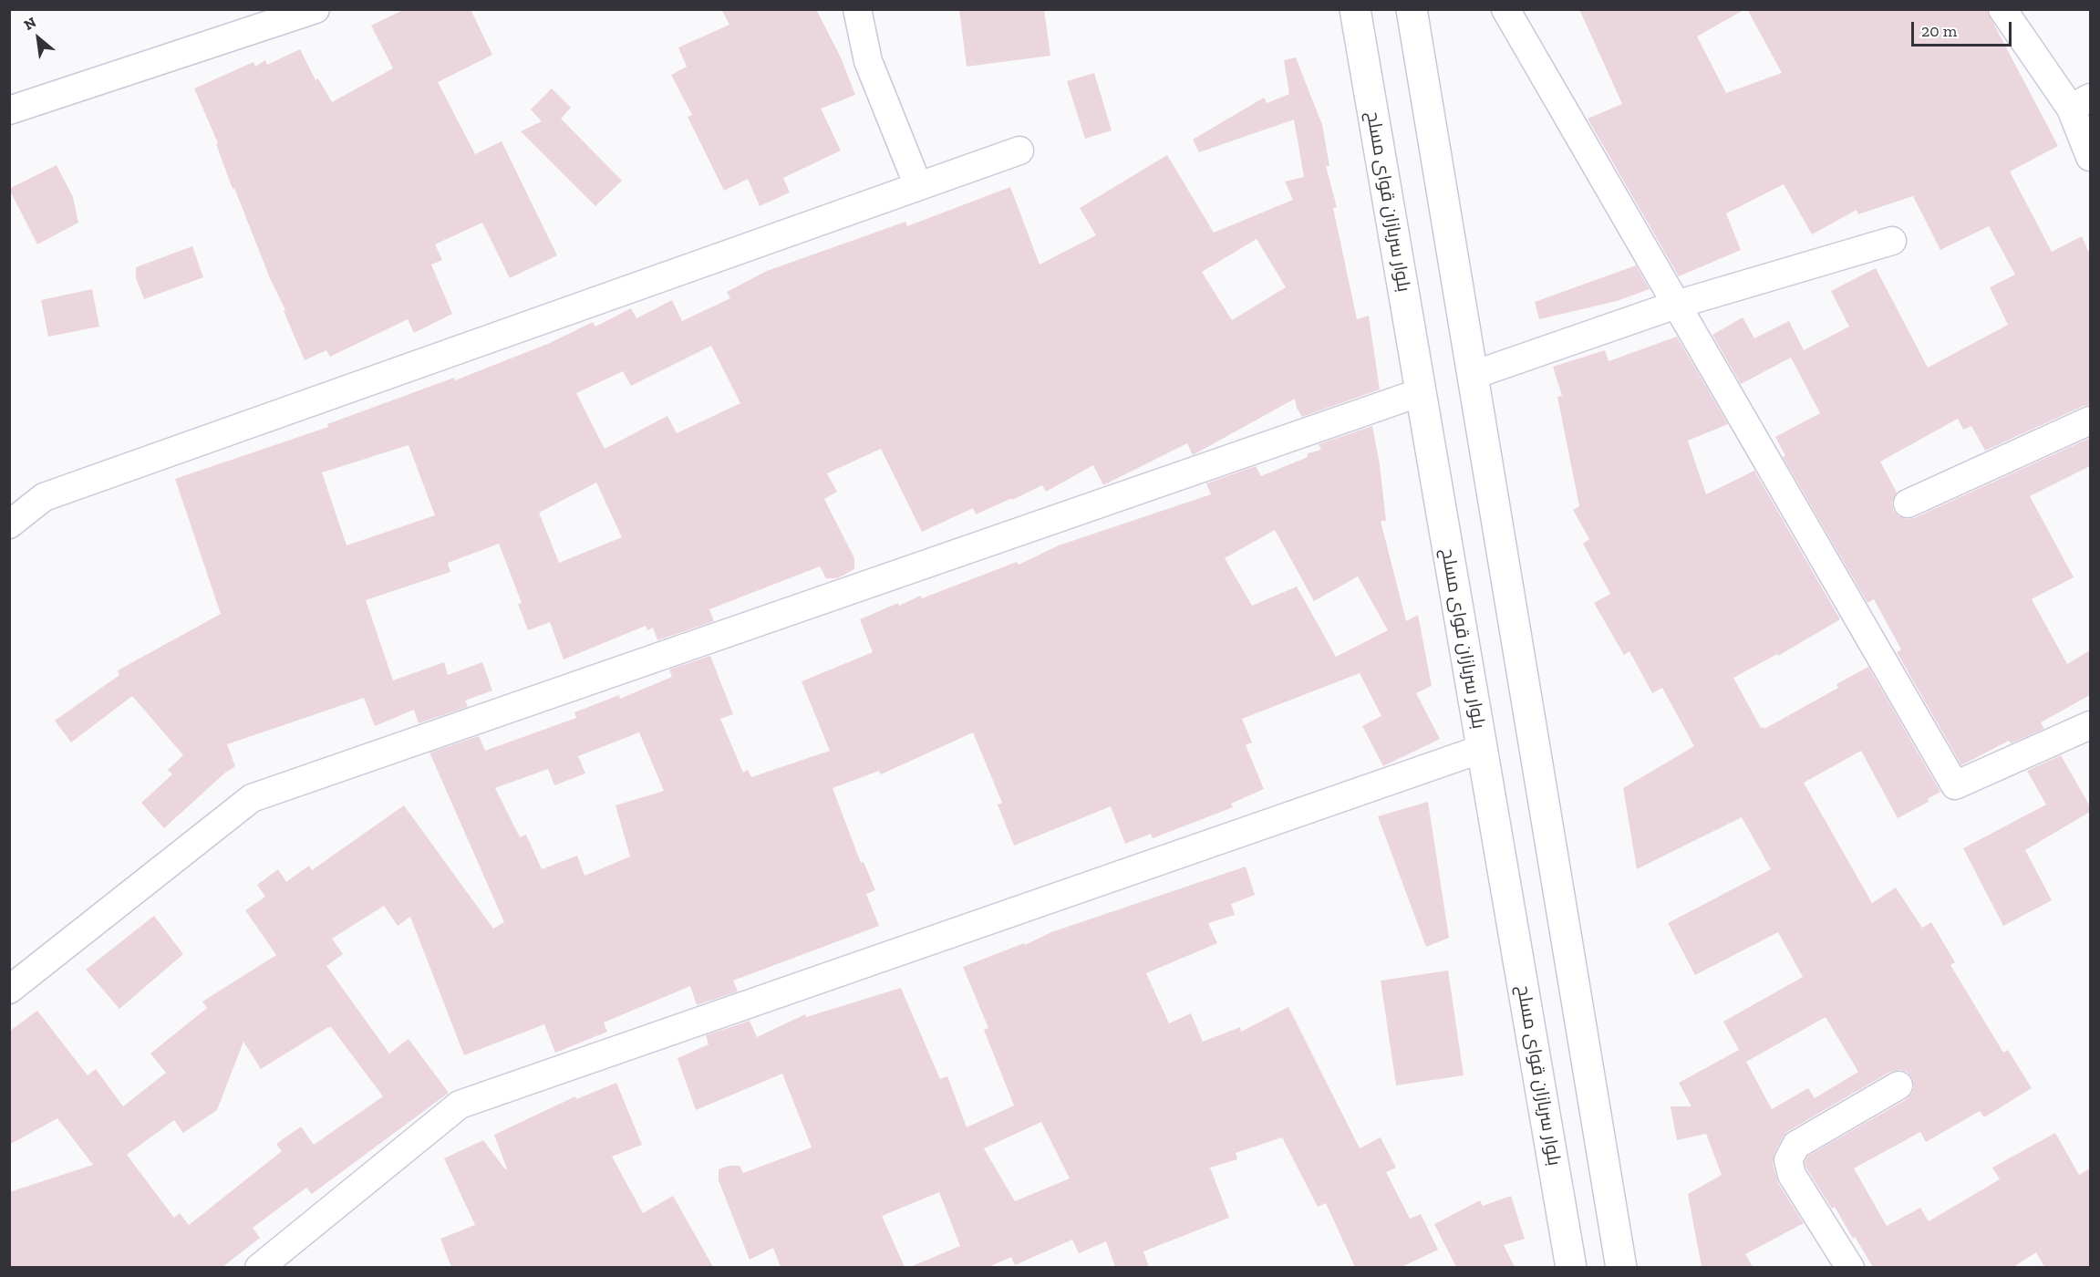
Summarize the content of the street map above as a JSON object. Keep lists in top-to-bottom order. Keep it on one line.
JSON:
{"streets":{"main road":["بلوار سربازان قوای مسلح"]},"scale_bar":"20 m","north":"top left"}
